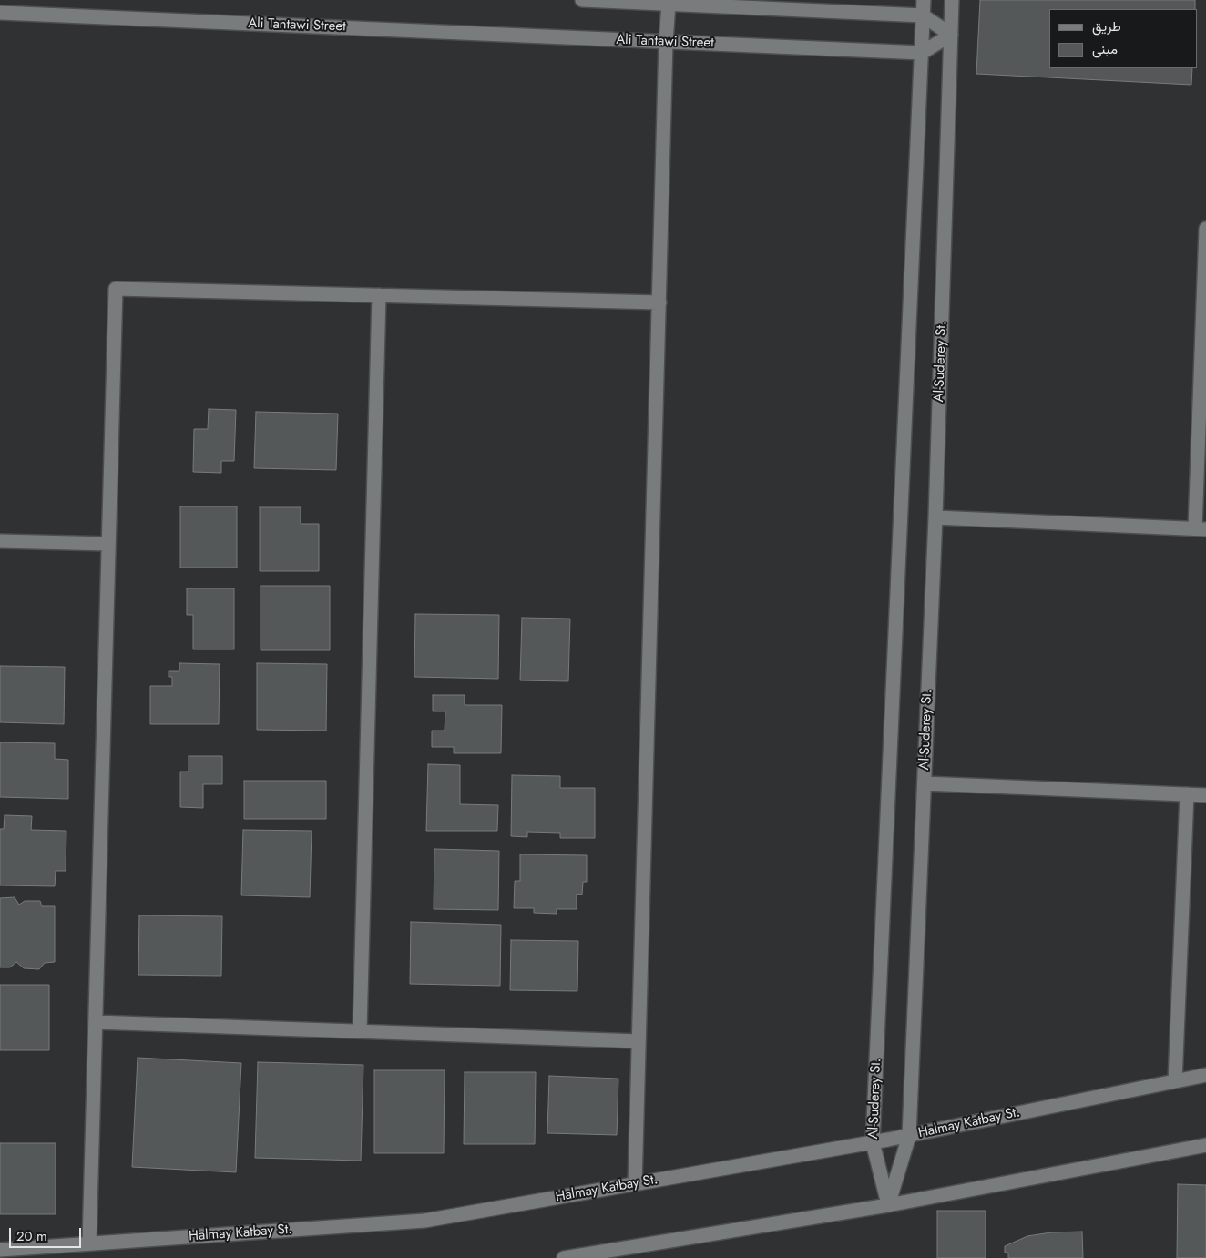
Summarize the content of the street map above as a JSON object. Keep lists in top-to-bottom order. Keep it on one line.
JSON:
{"streets":{"street":["Ali Tantawi Street","Al-Suderey St.","Halmay Katbay St."]},"crossings":[["Ali Tantawi Street","Al-Suderey St."],["Al-Suderey St.","Halmay Katbay St."]],"legend":["طريق","مبنى"],"scale_bar":"20 m"}
